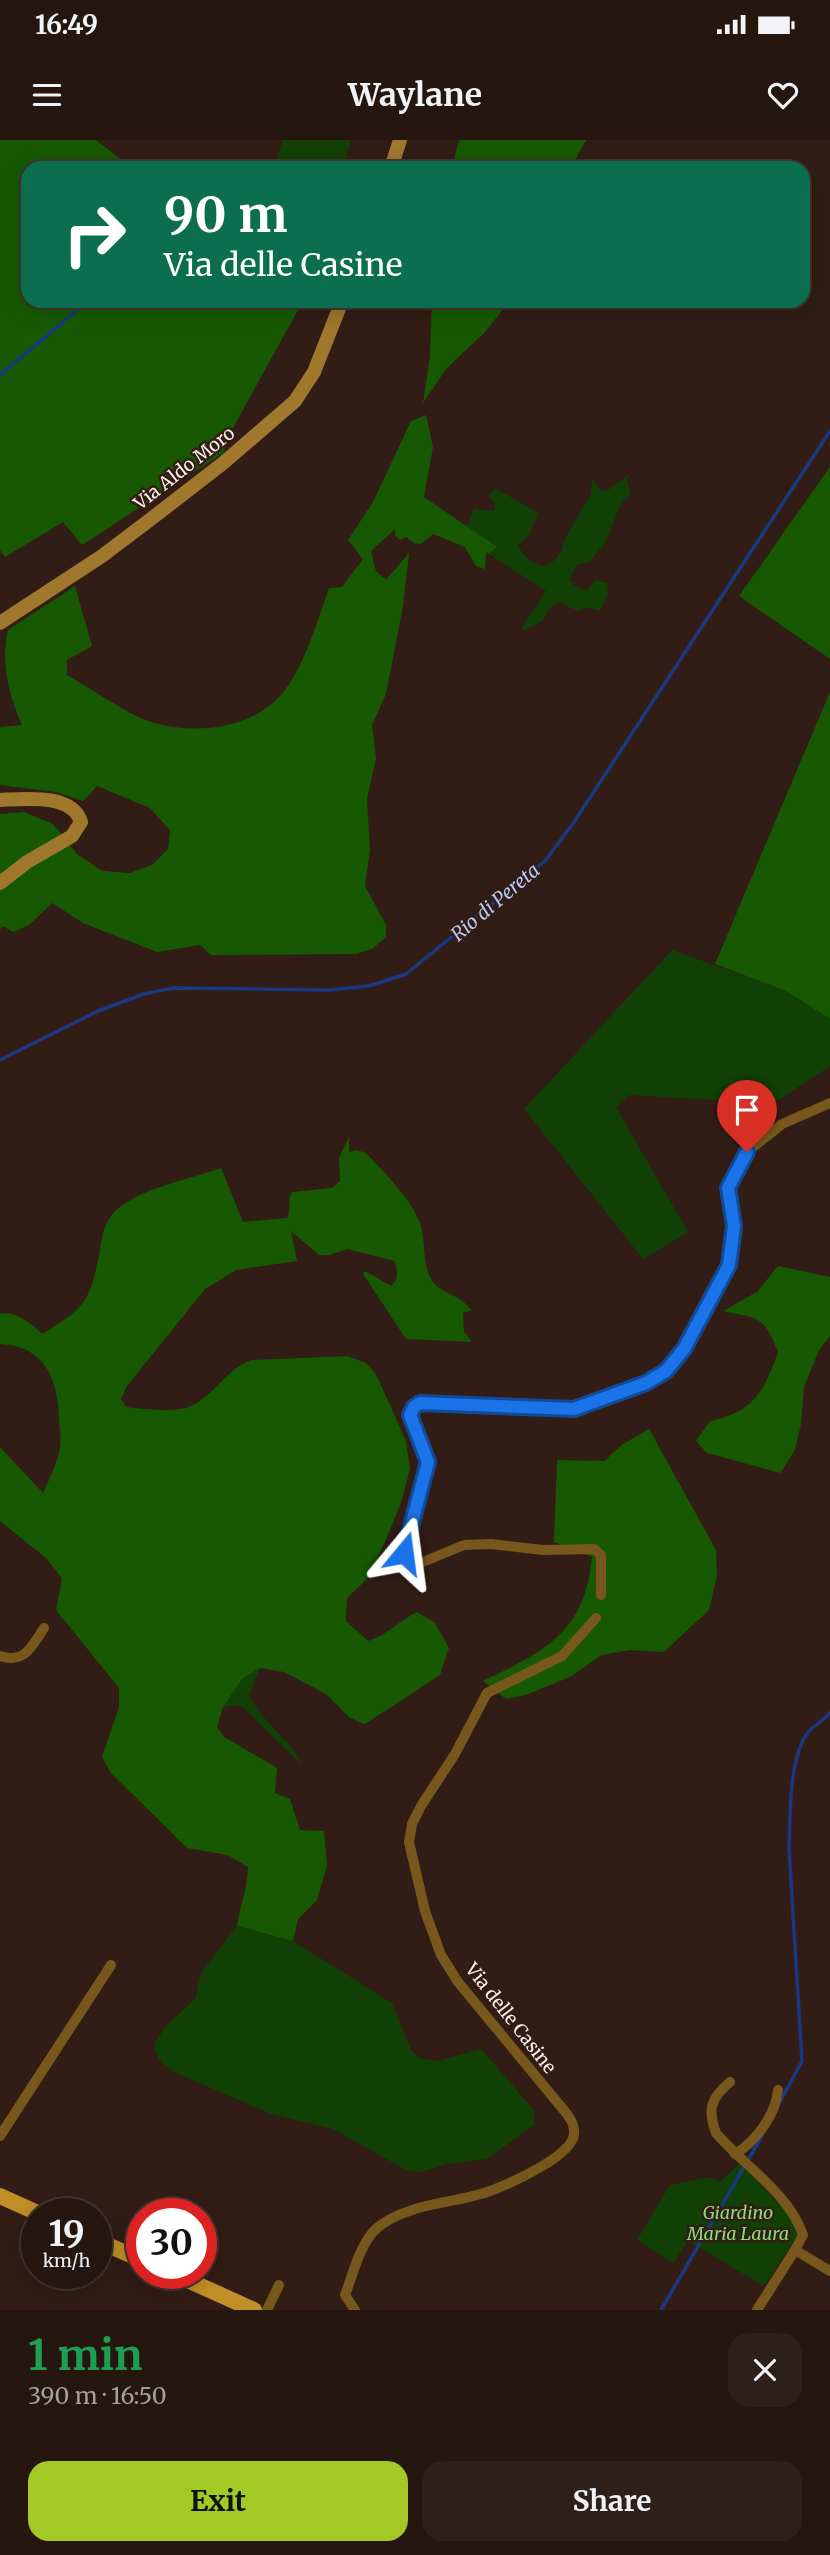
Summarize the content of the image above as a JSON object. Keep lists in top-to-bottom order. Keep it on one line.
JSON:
{"streets":{"main road":["Via Aldo Moro"],"street":["Via delle Casine"]},"water":["Rio di Pereta"],"parks":["Giardino Maria Laura"],"page":{"status":"16:49","header":"Waylane","turn":["90 m","Via delle Casine"],"speed":"19 km/h","limit":"30","heading":["1 min","390 m · 16:50"],"buttons":["Exit","Share"]}}
